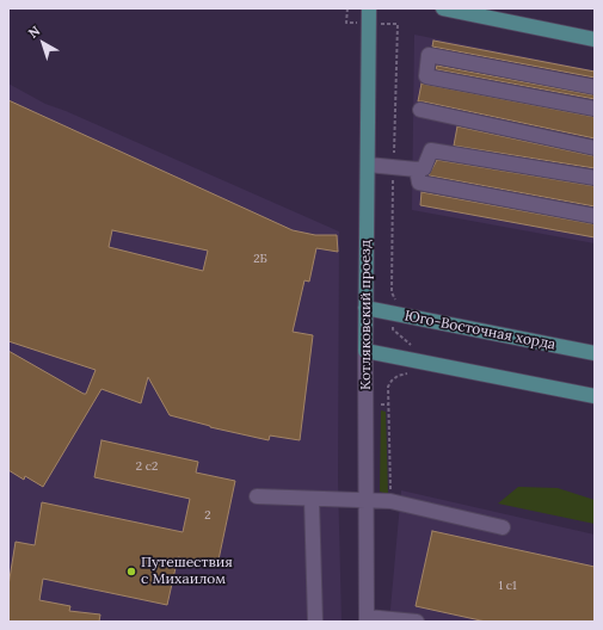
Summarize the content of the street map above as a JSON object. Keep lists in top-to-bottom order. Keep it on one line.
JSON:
{"streets":{"main road":["Котляковский проезд","Юго-Восточная хорда"]},"crossings":[["Котляковский проезд","Юго-Восточная хорда"]],"places":["Путешествия с Михаилом"],"house_numbers":["2Б","2 с2","2","1 с1"],"north":"top left"}
